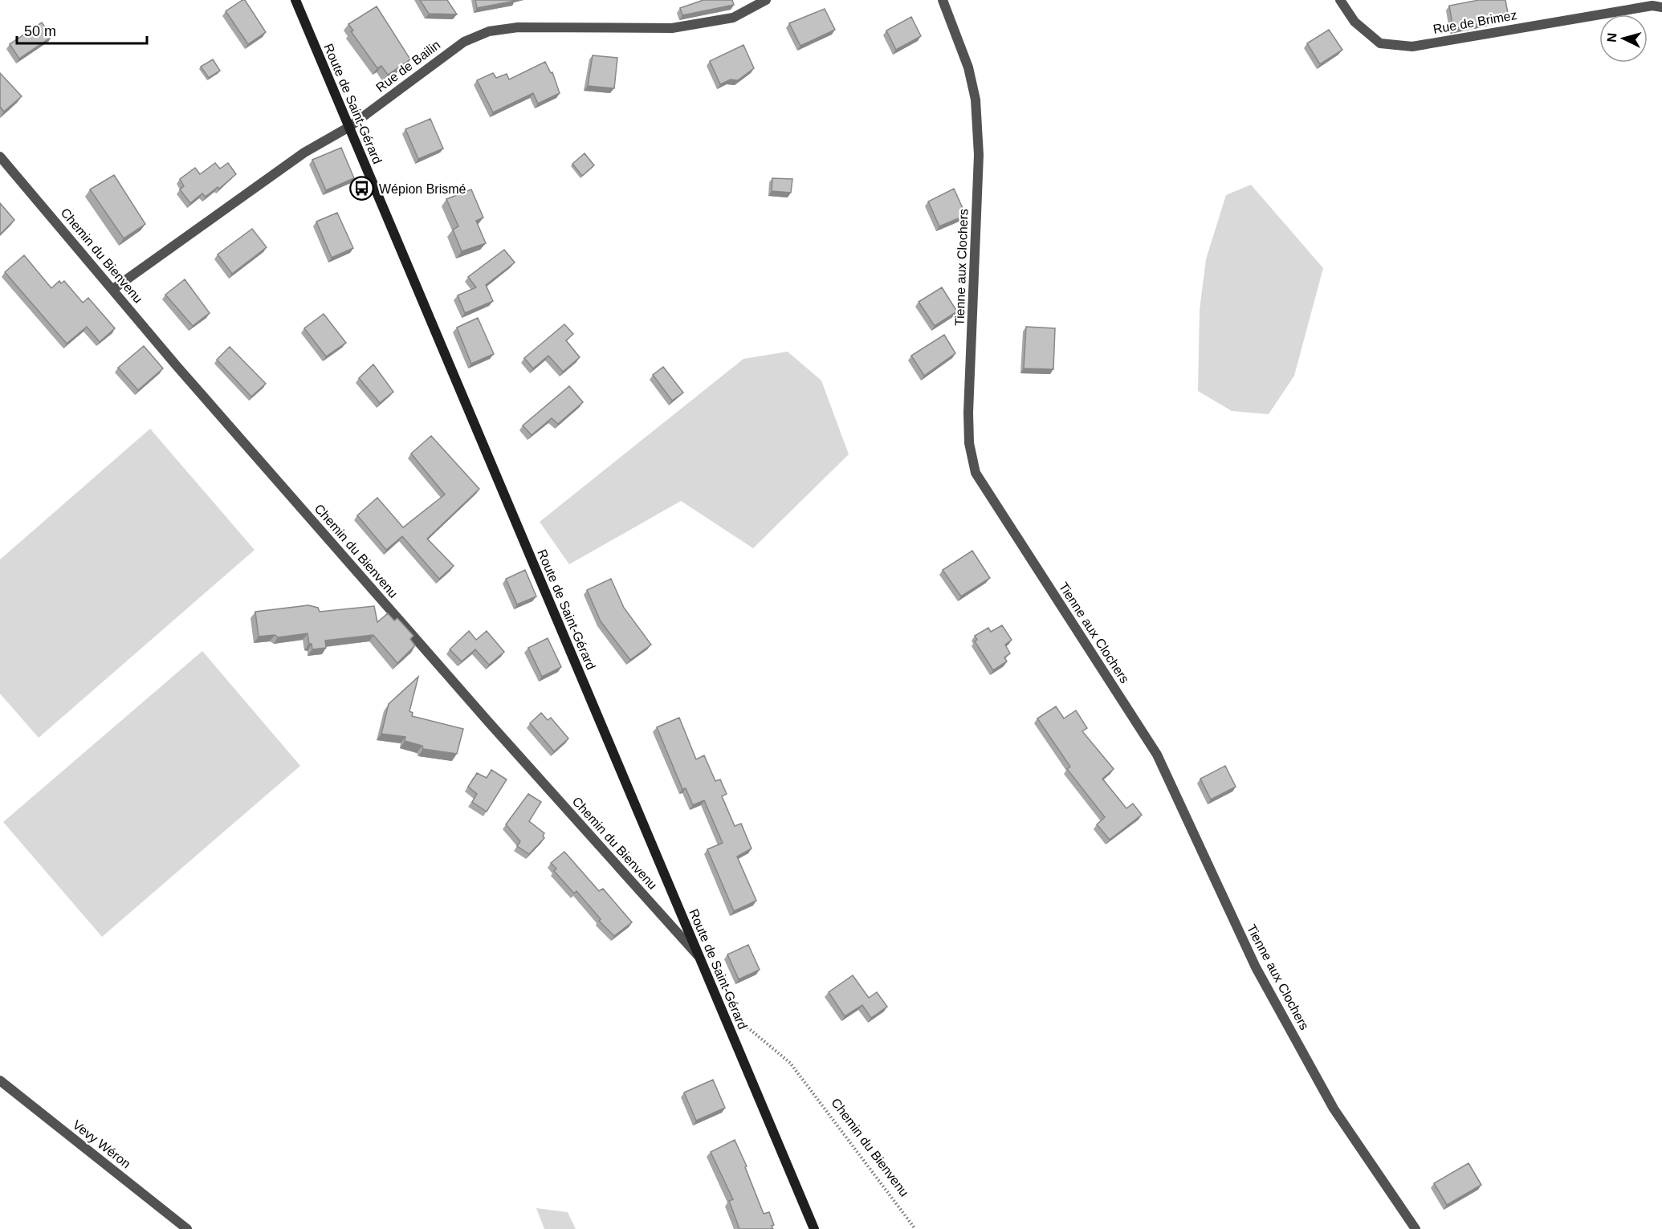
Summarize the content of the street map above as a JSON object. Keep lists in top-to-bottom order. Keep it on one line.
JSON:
{"streets":{"main road":["Route de Saint-Gérard"],"street":["Rue de Brimez","Rue de Bailin","Chemin du Bienvenu","Tienne aux Clochers","Vevy Wéron"]},"crossings":[["Rue de Bailin","Route de Saint-Gérard"],["Rue de Bailin","Chemin du Bienvenu"],["Route de Saint-Gérard","Chemin du Bienvenu"]],"places":{"bus stop":["Wépion Brismé"]},"scale_bar":"50 m","north":"left"}
